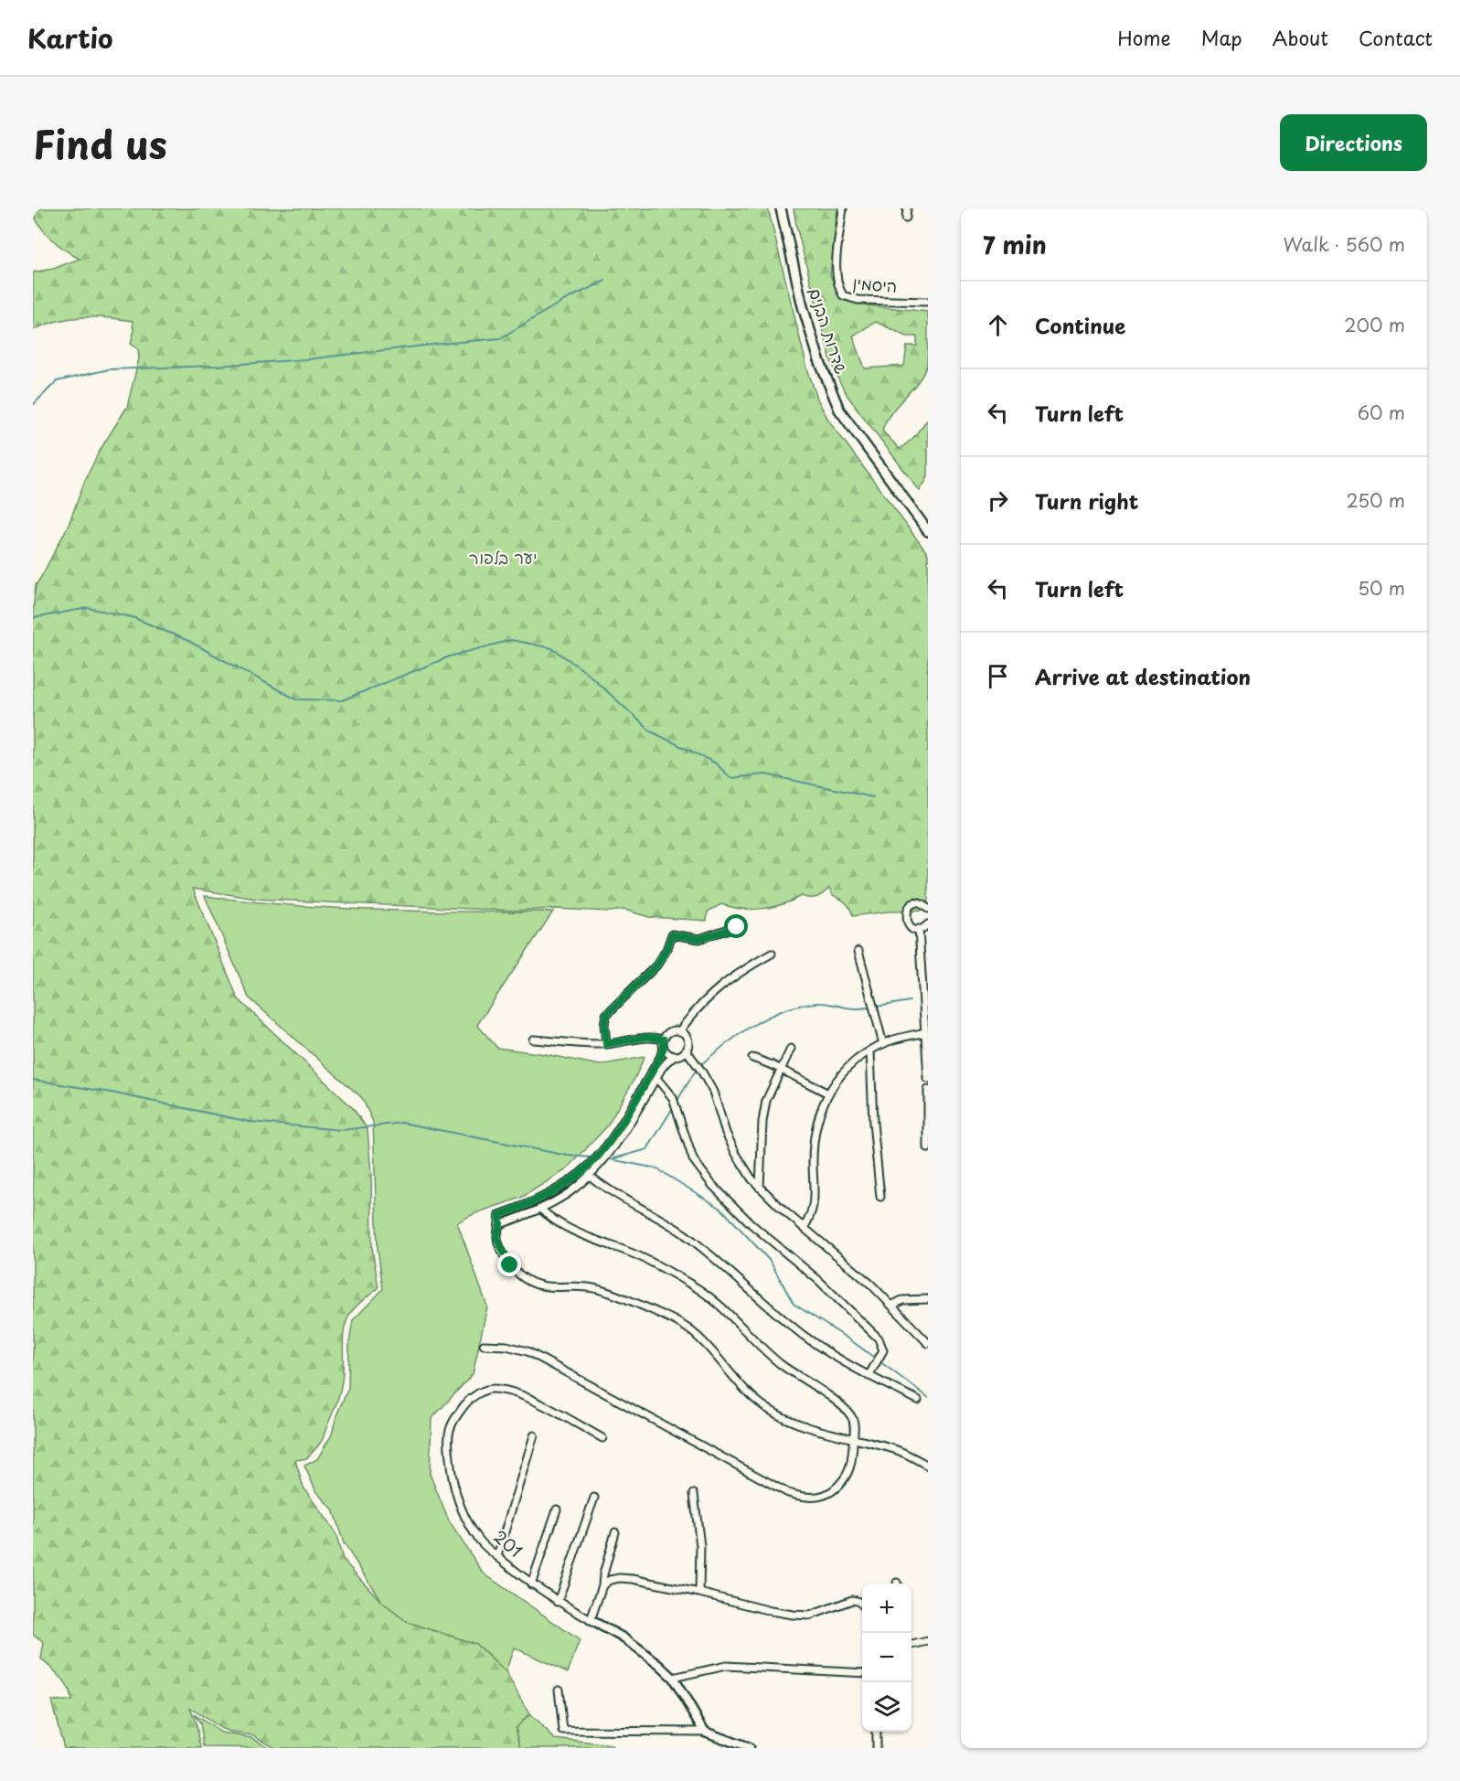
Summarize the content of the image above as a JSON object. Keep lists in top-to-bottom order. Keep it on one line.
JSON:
{"streets":{"main road":["שדרות הבנים"],"street":["היסמין","201"]},"parks":["יער בלפור"],"page":{"header":"Kartio","nav":["Home","Map","About","Contact"],"title":"Find us","buttons":"Directions","heading":["7 min","Walk · 560 m"],"list":[["Continue","200 m"],["Turn left","60 m"],["Turn right","250 m"],["Turn left","50 m"],"Arrive at destination"],"map_buttons":["+","−"]}}
